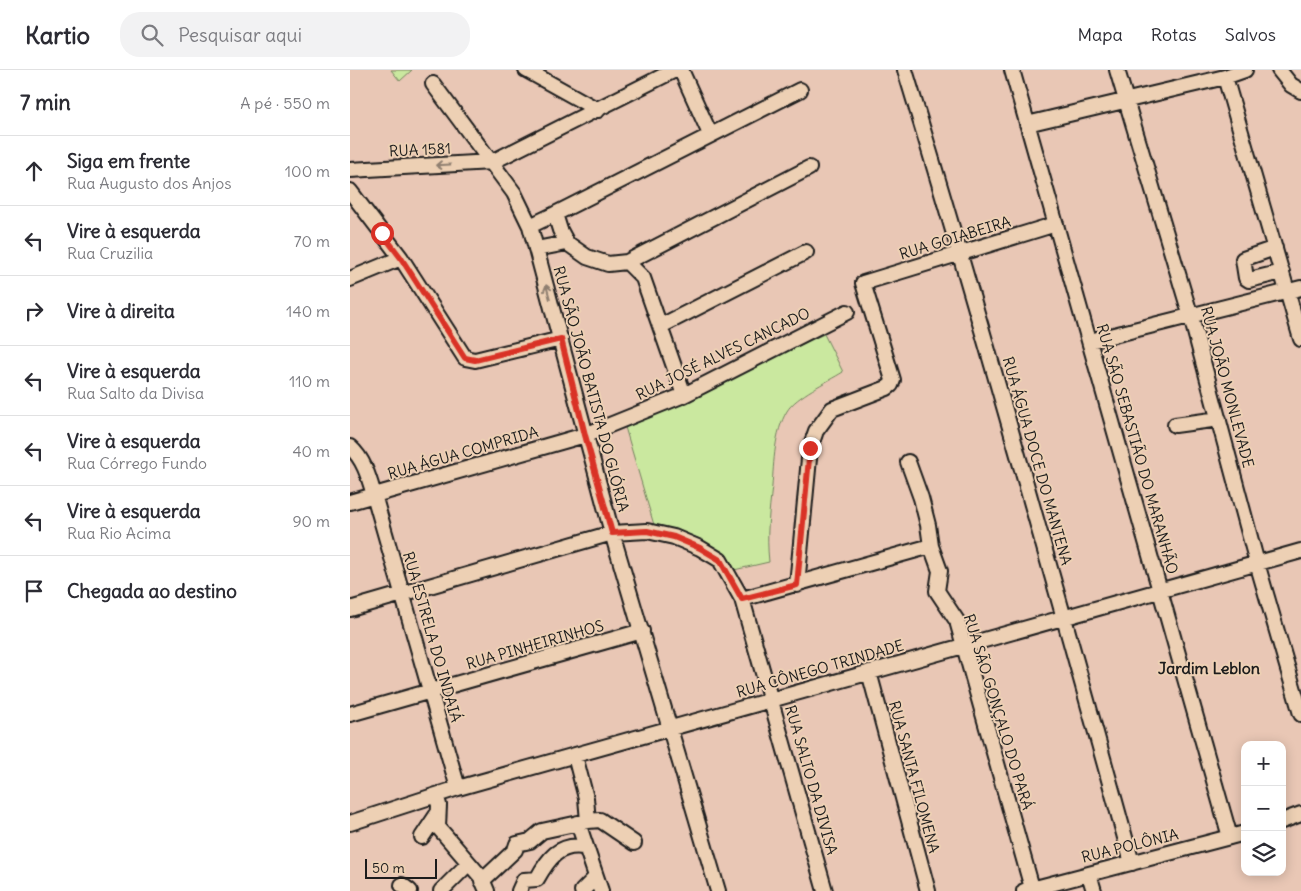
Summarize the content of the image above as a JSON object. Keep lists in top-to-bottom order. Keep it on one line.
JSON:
{"streets":{"street":["RUA 1581","RUA GOIABEIRA","RUA JOSÉ ALVES CANCADO","RUA JOÃO MONLEVADE","RUA SÃO JOÃO BATISTA DO GLÓRIA","RUA SÃO SEBASTIÃO DO MARANHÃO","RUA ÁGUA COMPRIDA","RUA ÁGUA DOCE DO MANTENA","RUA ESTRELA DO INDAIÁ","RUA PINHEIRINHOS","RUA CÔNEGO TRINDADE","RUA SÃO GONÇALO DO PARÁ","RUA SANTA FILOMENA","RUA SALTO DA DIVISA","RUA POLÔNIA"]},"crossings":[["RUA 1581","RUA SÃO JOÃO BATISTA DO GLÓRIA"],["RUA GOIABEIRA","RUA SÃO SEBASTIÃO DO MARANHÃO"],["RUA GOIABEIRA","RUA ÁGUA DOCE DO MANTENA"],["RUA JOSÉ ALVES CANCADO","RUA SÃO JOÃO BATISTA DO GLÓRIA"],["RUA JOSÉ ALVES CANCADO","RUA ÁGUA COMPRIDA"],["RUA JOÃO MONLEVADE","RUA CÔNEGO TRINDADE"],["RUA SÃO JOÃO BATISTA DO GLÓRIA","RUA ÁGUA COMPRIDA"],["RUA SÃO JOÃO BATISTA DO GLÓRIA","RUA PINHEIRINHOS"],["RUA SÃO JOÃO BATISTA DO GLÓRIA","RUA CÔNEGO TRINDADE"],["RUA SÃO JOÃO BATISTA DO GLÓRIA","RUA SALTO DA DIVISA"],["RUA SÃO SEBASTIÃO DO MARANHÃO","RUA CÔNEGO TRINDADE"],["RUA SÃO SEBASTIÃO DO MARANHÃO","RUA POLÔNIA"],["RUA ÁGUA COMPRIDA","RUA ESTRELA DO INDAIÁ"],["RUA ÁGUA DOCE DO MANTENA","RUA CÔNEGO TRINDADE"],["RUA ÁGUA DOCE DO MANTENA","RUA POLÔNIA"],["RUA ESTRELA DO INDAIÁ","RUA PINHEIRINHOS"],["RUA ESTRELA DO INDAIÁ","RUA CÔNEGO TRINDADE"],["RUA ESTRELA DO INDAIÁ","RUA SALTO DA DIVISA"],["RUA CÔNEGO TRINDADE","RUA SÃO GONÇALO DO PARÁ"],["RUA CÔNEGO TRINDADE","RUA SANTA FILOMENA"],["RUA CÔNEGO TRINDADE","RUA SALTO DA DIVISA"],["RUA SÃO GONÇALO DO PARÁ","RUA POLÔNIA"]],"districts":["Jardim Leblon"],"scale_bar":"50 m","page":{"header":"Kartio","search":"Pesquisar aqui","nav":["Mapa","Rotas","Salvos"],"heading":["7 min","A pé · 550 m"],"list":[["Siga em frente","Rua Augusto dos Anjos","100 m"],["Vire à esquerda","Rua Cruzilia","70 m"],["Vire à direita","140 m"],["Vire à esquerda","Rua Salto da Divisa","110 m"],["Vire à esquerda","Rua Córrego Fundo","40 m"],["Vire à esquerda","Rua Rio Acima","90 m"],"Chegada ao destino"],"map_buttons":["+","−"],"scale":"50 m"}}
